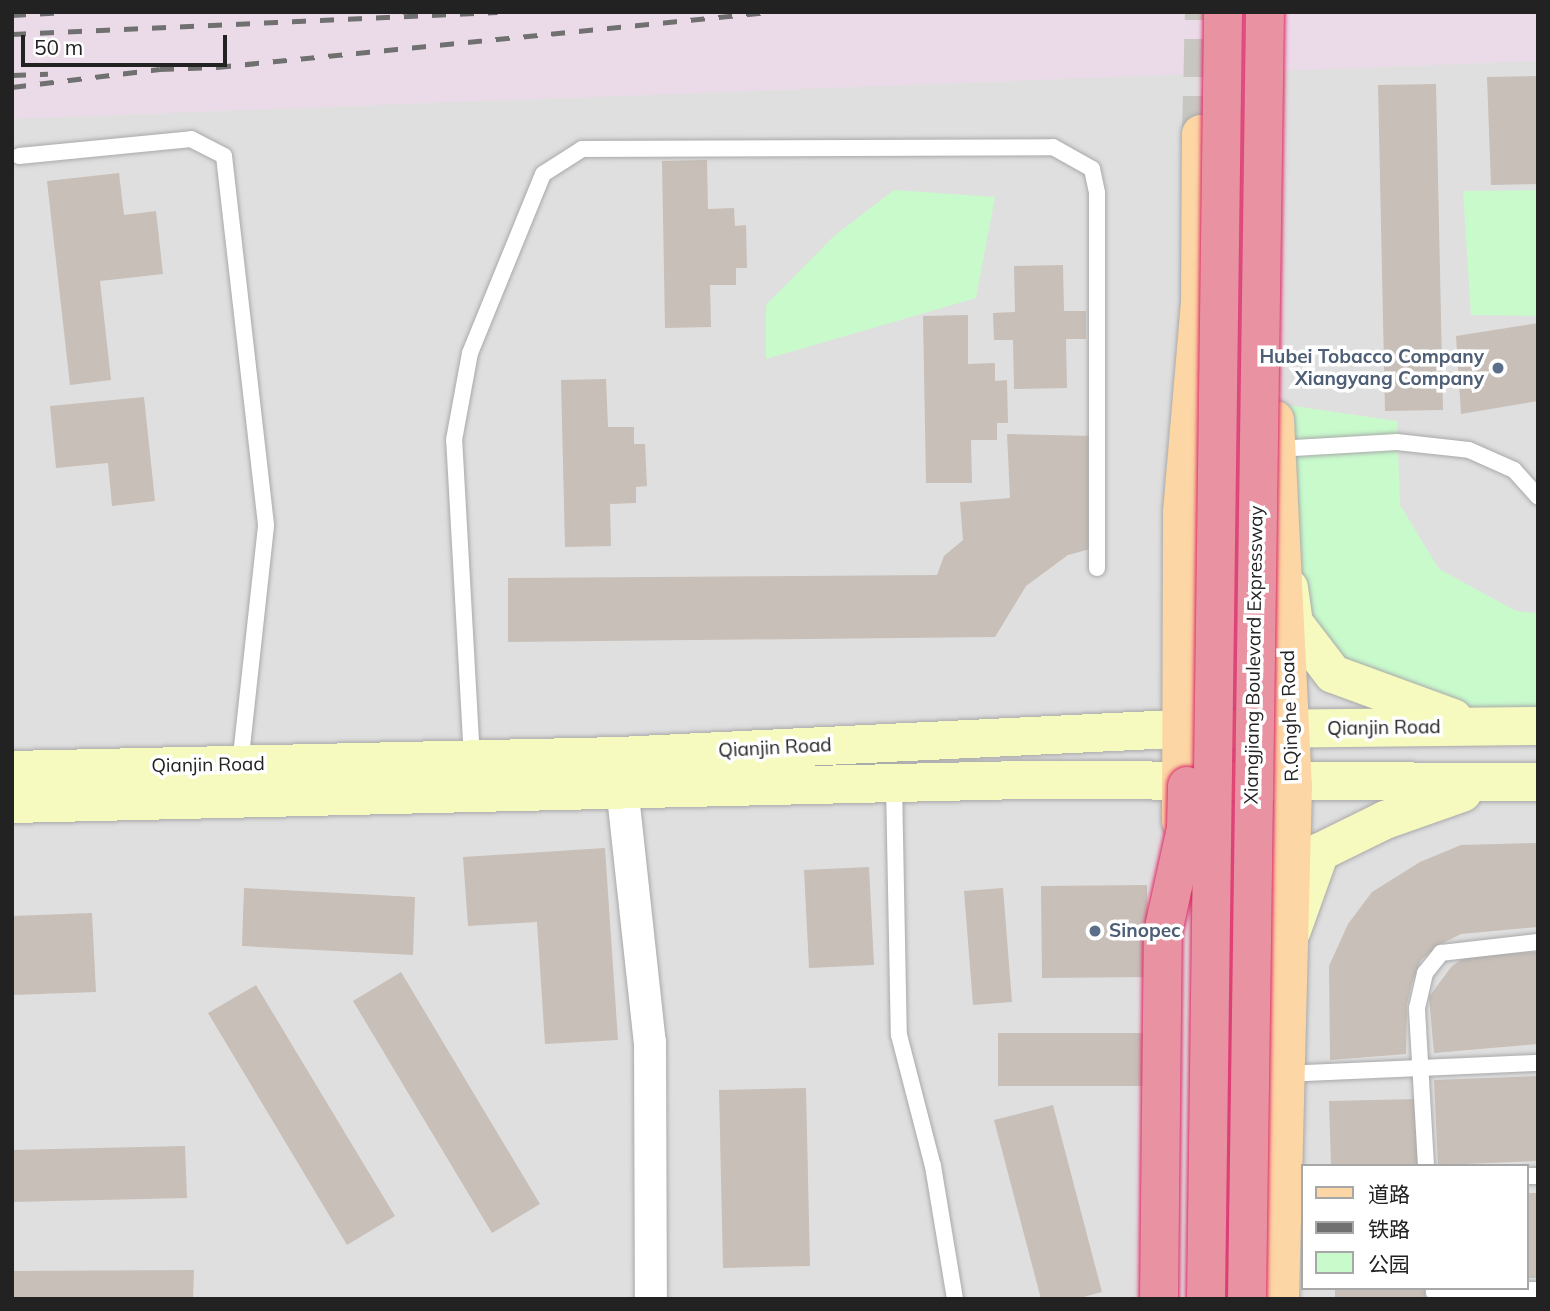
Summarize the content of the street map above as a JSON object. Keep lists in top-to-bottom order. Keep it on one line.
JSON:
{"streets":{"highway":["Xiangjiang Boulevard Expressway"],"main road":["R.Qinghe Road"],"street":["Qianjin Road"]},"crossings":[["R.Qinghe Road","Qianjin Road"]],"places":["Hubei Tobacco Company Xiangyang Company","Sinopec"],"legend":["道路","铁路","公园"],"scale_bar":"50 m"}
